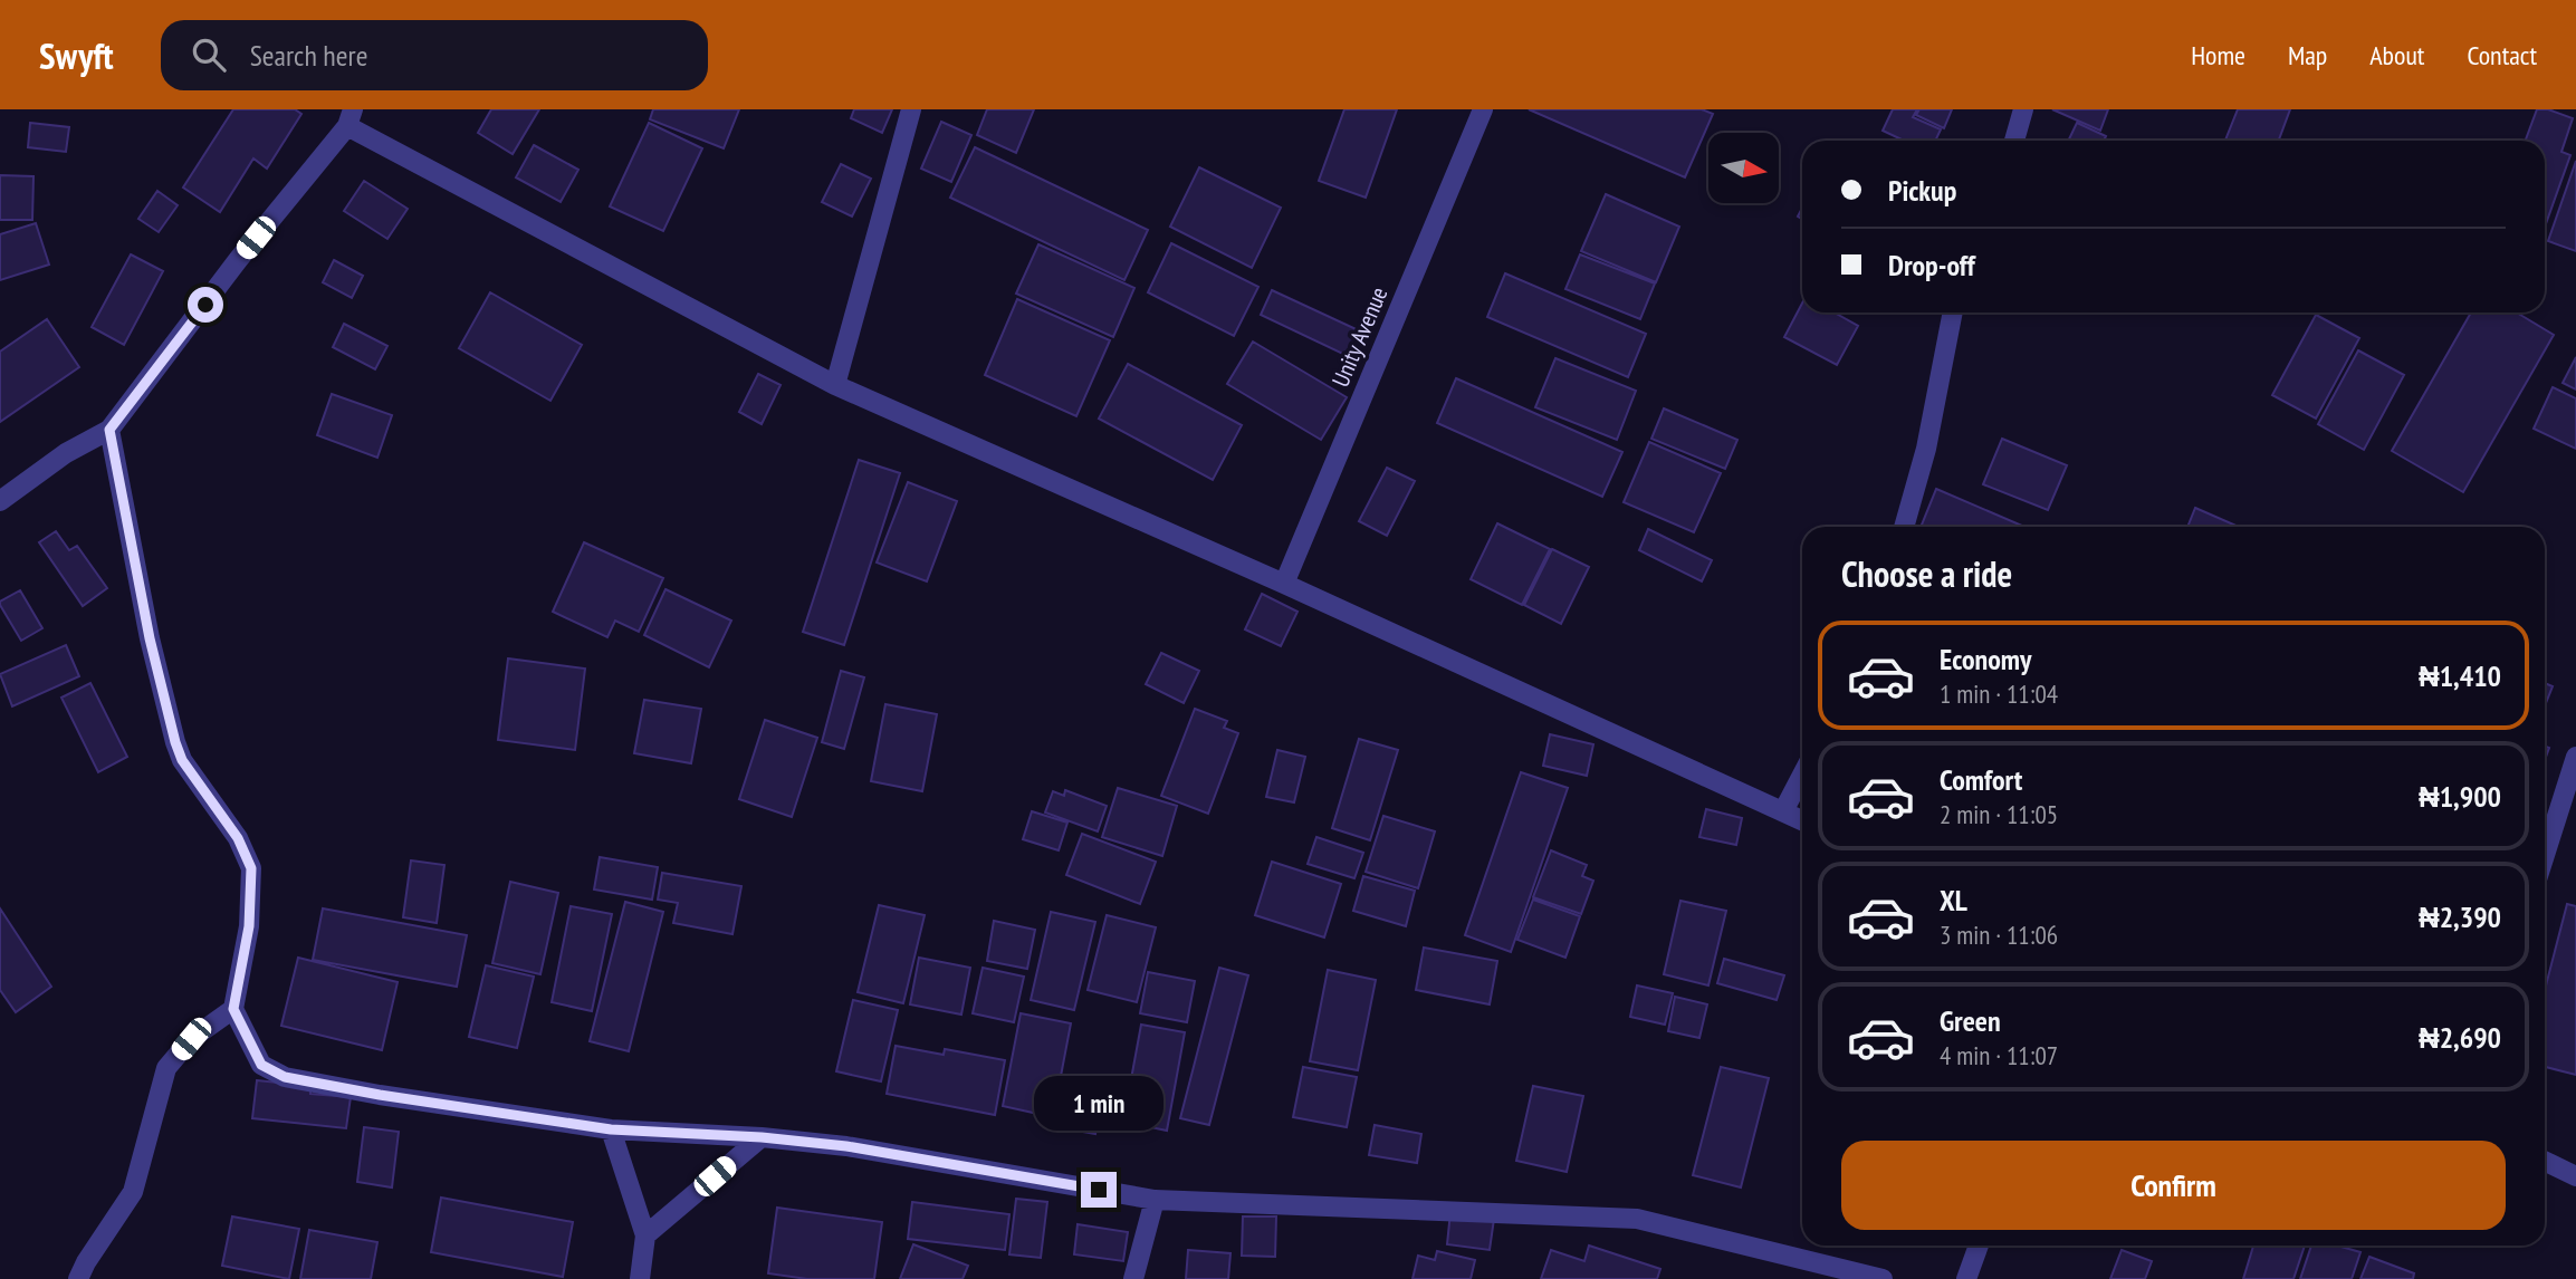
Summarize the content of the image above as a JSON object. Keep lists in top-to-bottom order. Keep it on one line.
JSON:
{"streets":{"street":["Unity Avenue"]},"north":"right","page":{"header":"Swyft","search":"Search here","nav":["Home","Map","About","Contact"],"banner":["Pickup","Drop-off"],"heading":"Choose a ride","list":[{"name":"Economy","note":"1 min · 11:04","value":"₦1,410"},{"name":"Comfort","note":"2 min · 11:05","value":"₦1,900"},{"name":"XL","note":"3 min · 11:06","value":"₦2,390"},{"name":"Green","note":"4 min · 11:07","value":"₦2,690"}],"bubble":"1 min","buttons":"Confirm"}}
